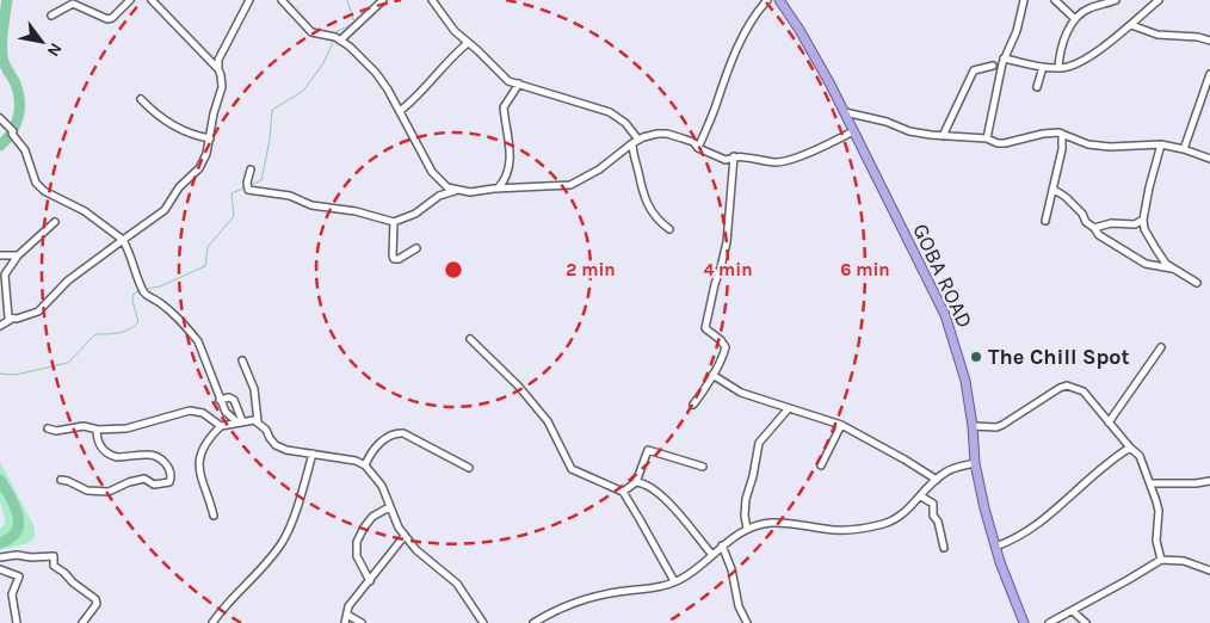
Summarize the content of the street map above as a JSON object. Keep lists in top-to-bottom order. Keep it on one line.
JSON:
{"streets":{"main road":["GOBA ROAD"]},"places":["The Chill Spot"],"north":"bottom right","rings":["2 min","4 min","6 min"]}
